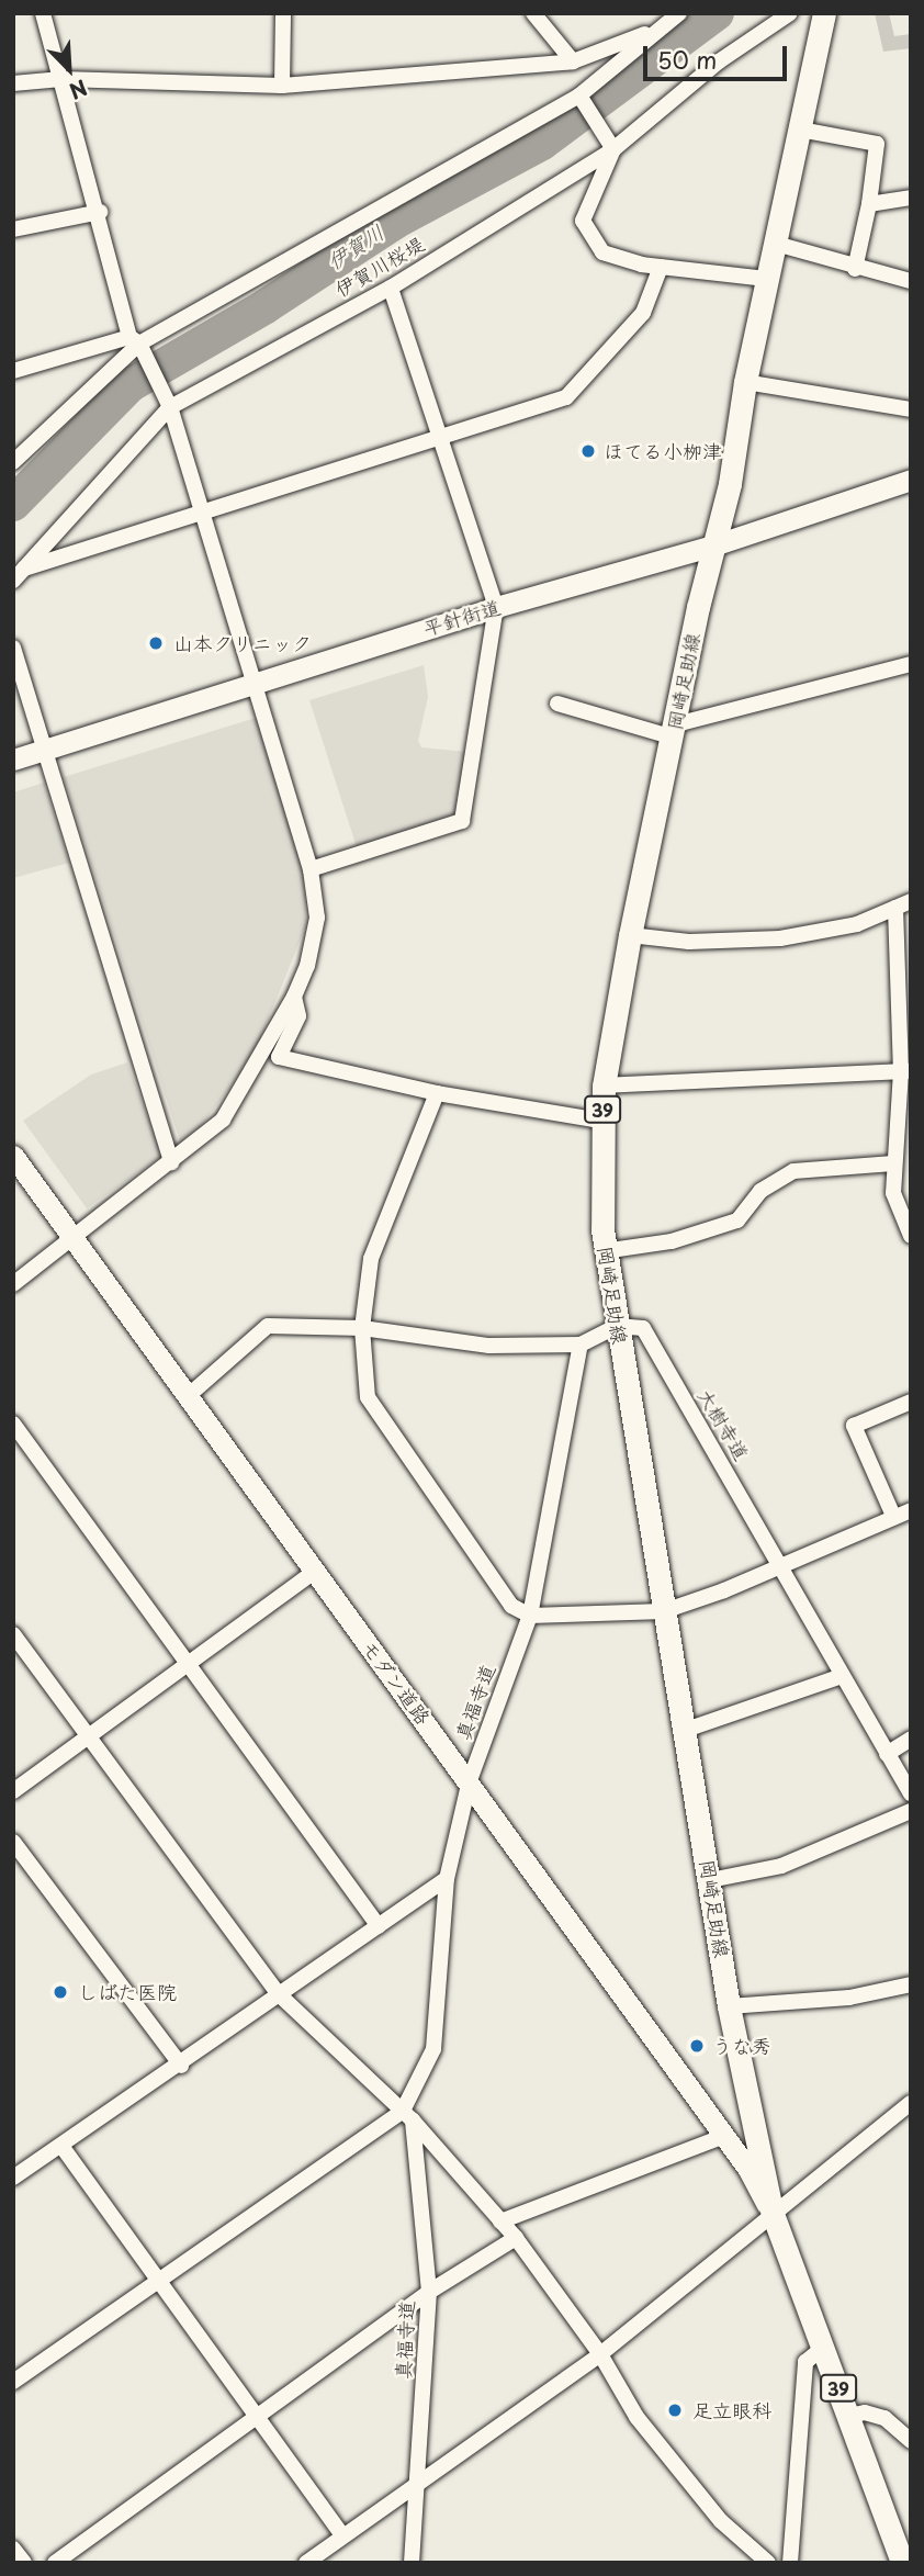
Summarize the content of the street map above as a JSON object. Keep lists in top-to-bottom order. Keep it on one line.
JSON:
{"streets":{"main road":["岡崎足助線","39"],"street":["伊賀川桜堤","平針街道","大樹寺道","モダン道路","真福寺道"]},"crossings":[["平針街道","岡崎足助線"],["岡崎足助線","大樹寺道"],["岡崎足助線","モダン道路"],["モダン道路","真福寺道"]],"water":["伊賀川"],"places":["ほてる小栁津","山本クリニック","しばた医院","うな秀","足立眼科"],"scale_bar":"50 m","north":"bottom right"}
